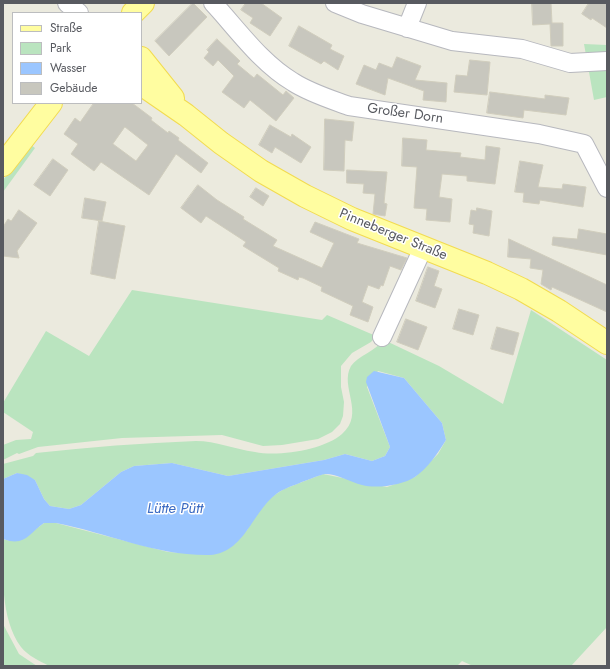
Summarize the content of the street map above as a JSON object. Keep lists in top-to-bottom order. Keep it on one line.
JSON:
{"streets":{"main road":["Pinneberger Straße"],"street":["Großer Dorn"]},"water":["Lütte Pütt"],"legend":["Straße","Park","Wasser","Gebäude"]}
